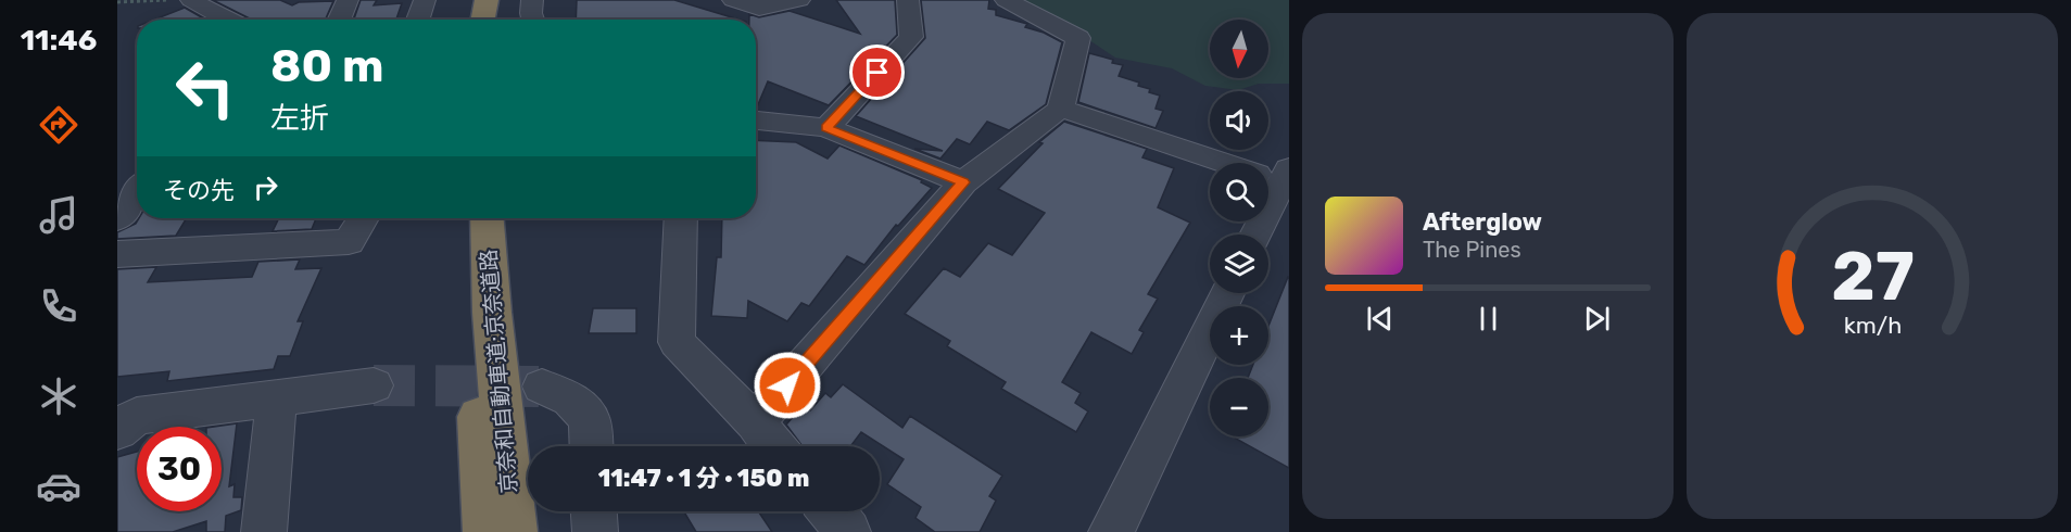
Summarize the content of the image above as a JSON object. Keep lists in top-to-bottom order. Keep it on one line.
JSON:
{"streets":{"highway":["京奈和自動車道;京奈道路"]},"north":"bottom","page":{"tabs":"11:46","map_buttons":["+","−"],"turn":["80 m","左折"],"then":"その先","song":["Afterglow","The Pines"],"limit":"30","trip":"11:47 · 1 分 · 150 m","gauge":["27","km/h"]}}
